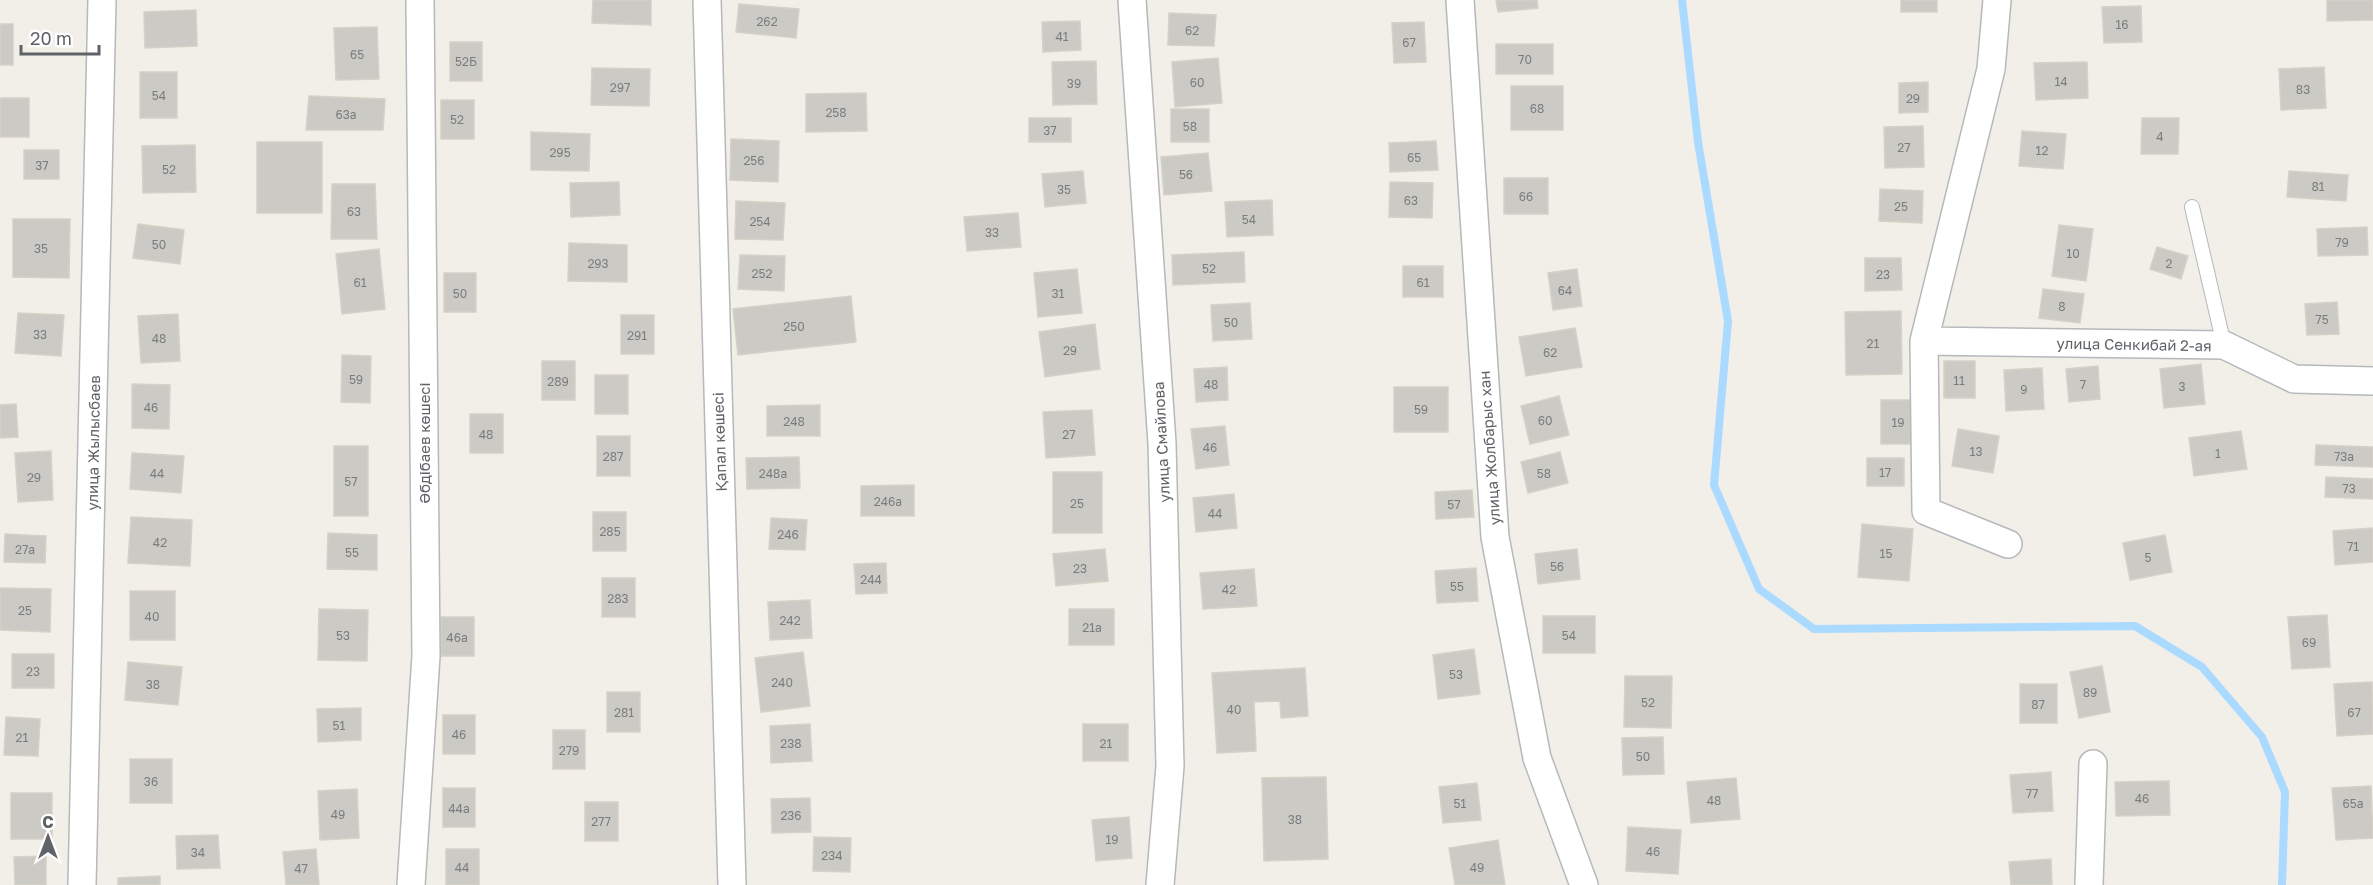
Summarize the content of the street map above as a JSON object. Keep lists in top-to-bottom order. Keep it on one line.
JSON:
{"streets":{"street":["улица Сенкибай 2-ая","Қапал көшесі","улица Смайлова","улица Жылысбаев","Әбдібаев көшесі","улица Жолбарыс хан"]},"house_numbers":["262","16","62","41","67","65","70","52Б","14","60","39","297","83","54","29","68","258","63а","52","58","37","4","27","12","295","65","256","37","52","56","81","35","66","63","25","63","54","254","33","79","50","35","10","293","2","52","252","23","61","61","64","50","31","8","75","50","250","33","291","48","21","29","62","59","11","289","48","7","3","9","46","59","60","248","19","48","27","46","13","1","287","73а","17","44","248а","58","29","57","73","246а","25","57","44","285","246","42","71","27а","55","15","5","56","23","244","55","42","283","25","40","242","21а","53","54","46а","69","23","53","240","38","89","52","87","40","281","67","51","46","21","238","21","279","50","36","77","46","48","51","65а","44а","49","236","38","277","19","46","34","234","44","49","47"],"scale_bar":"20 m","north":"top"}
